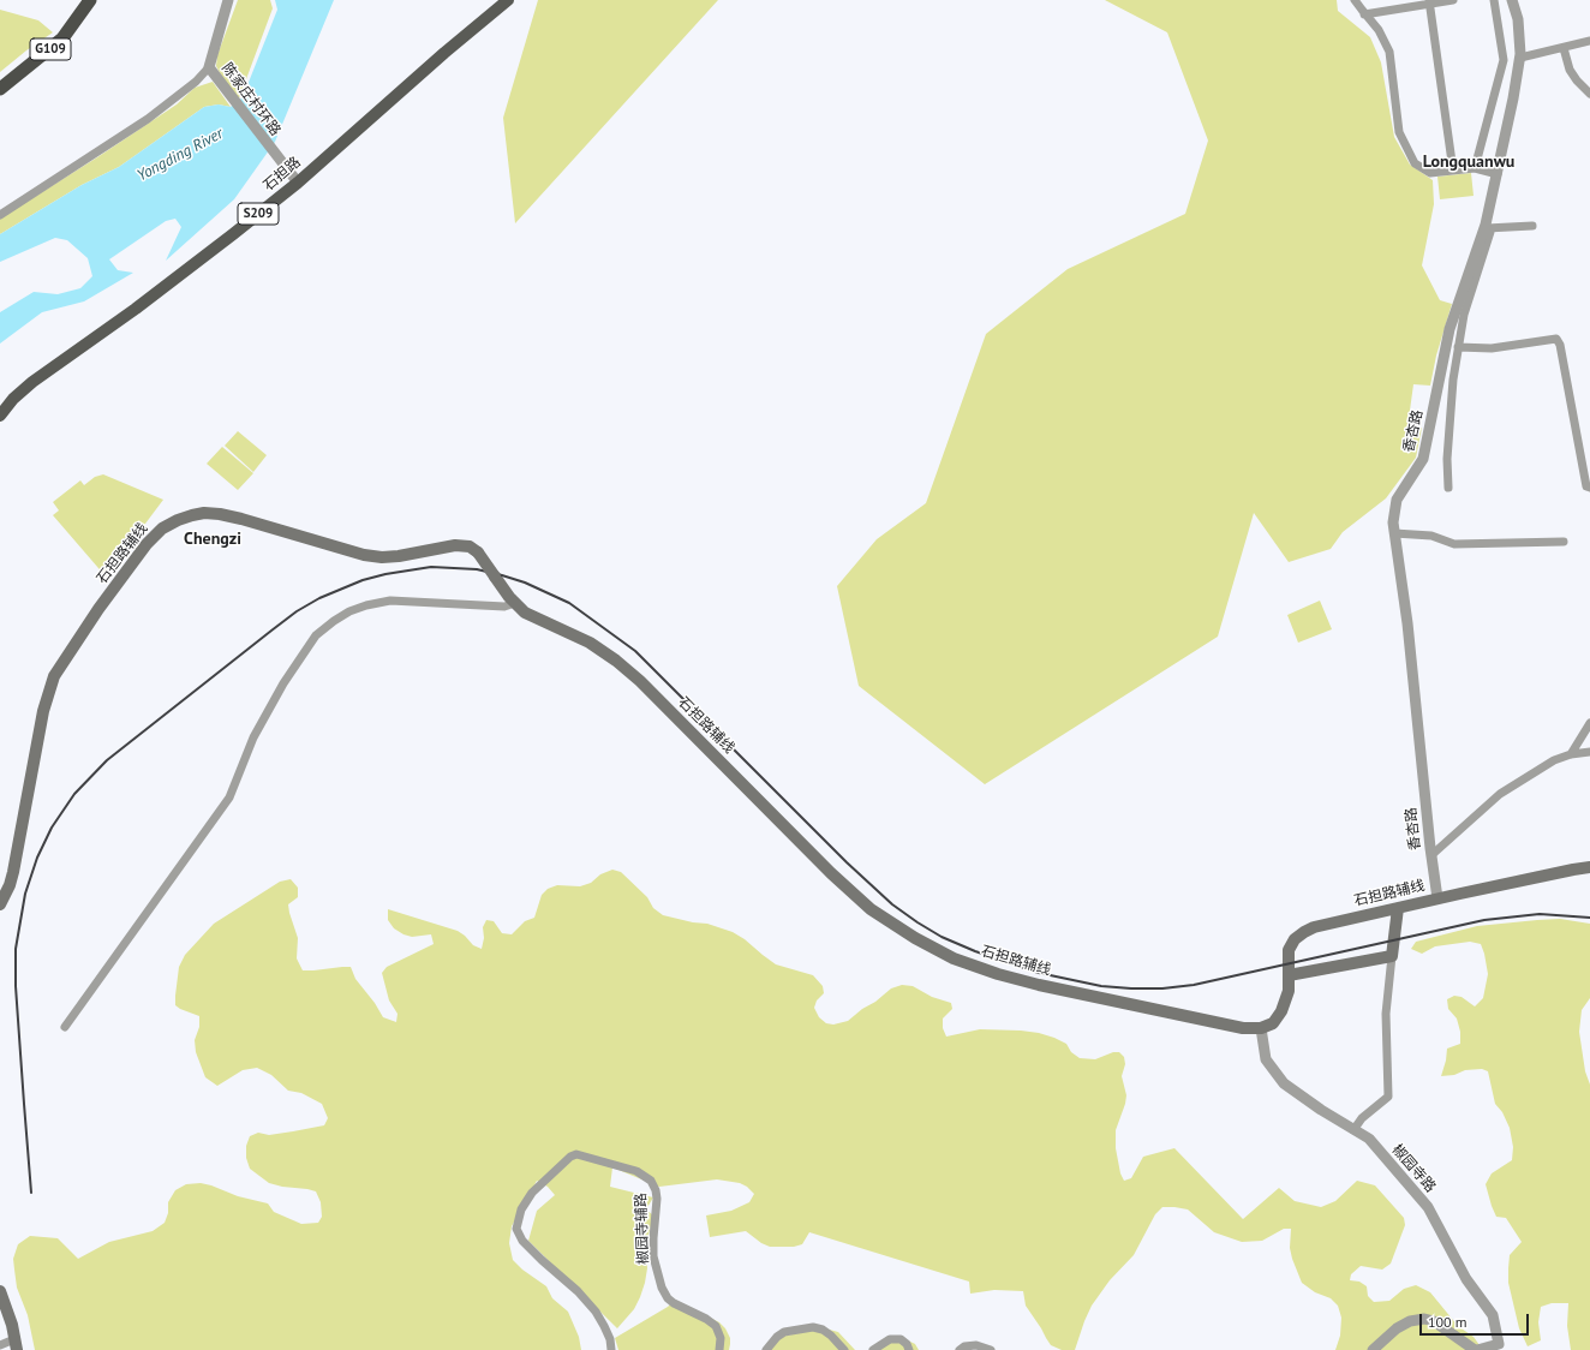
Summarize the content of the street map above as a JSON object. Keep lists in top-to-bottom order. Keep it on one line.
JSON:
{"streets":{"highway":["G109"],"main road":["石担路","S209","石担路辅线"],"street":["陈家庄村环路","香杏路","椒园寺路","椒园寺辅路"]},"crossings":[["陈家庄村环路","石担路"],["香杏路","石担路辅线"],["石担路辅线","椒园寺路"]],"districts":["Longquanwu","Chengzi"],"water":["Yongding River"],"scale_bar":"100 m"}
